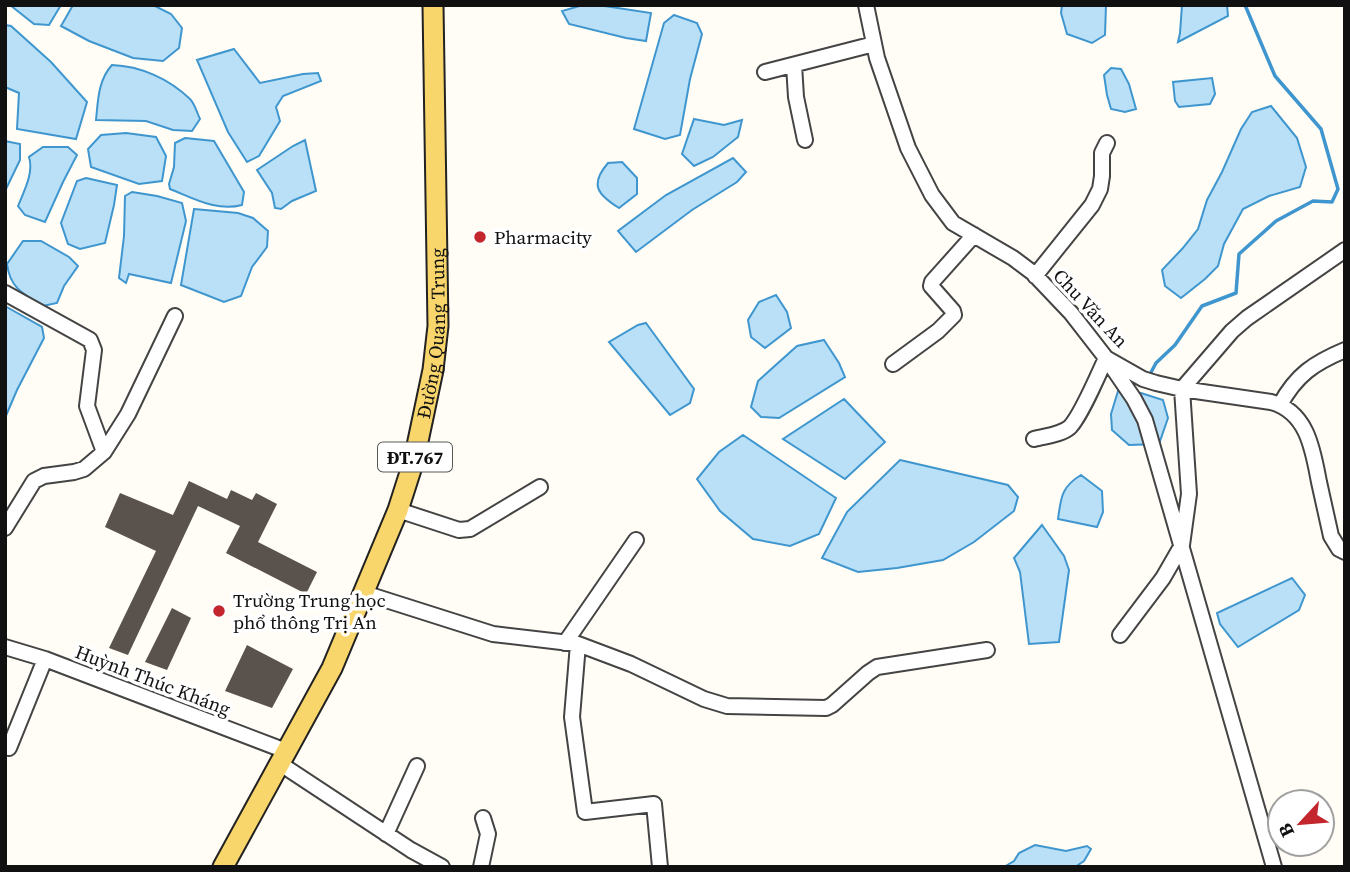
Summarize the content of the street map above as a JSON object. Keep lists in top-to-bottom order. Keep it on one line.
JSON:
{"streets":{"main road":["Đường Quang Trung","ĐT.767"],"street":["Chu Văn An","Huỳnh Thúc Kháng"]},"crossings":[["Đường Quang Trung","Huỳnh Thúc Kháng"]],"places":["Pharmacity","Trường Trung học phổ thông Trị An"],"north":"bottom left"}
